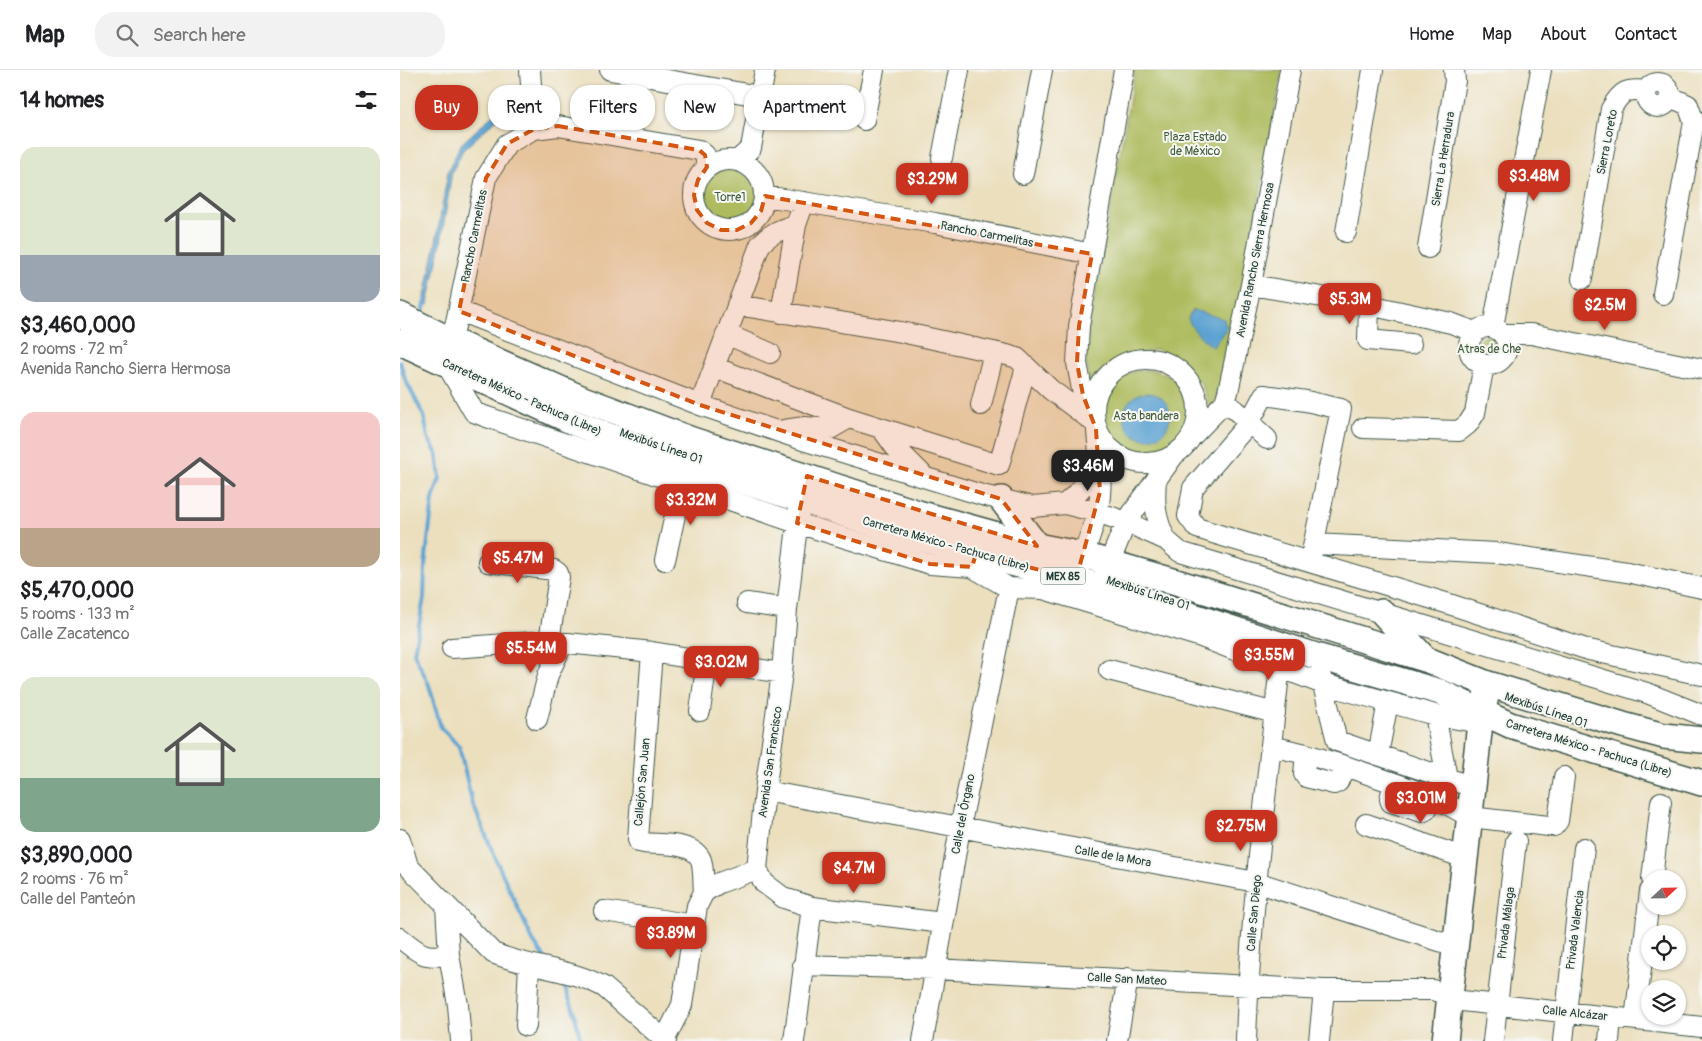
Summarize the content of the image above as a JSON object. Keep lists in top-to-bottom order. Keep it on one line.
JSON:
{"streets":{"main road":["Carretera México - Pachuca (Libre)","MEX 85"],"street":["Sierra Loreto","Sierra La Herradura","Rancho Carmelitas","Avenida Rancho Sierra Hermosa","Mexibús Línea 01","Avenida San Francisco","Callejón San Juan","Calle del Órgano","Calle de la Mora","Calle San Diego","Privada Málaga","Privada Valencia","Calle San Mateo","Calle Alcázar"]},"crossings":[["Rancho Carmelitas","Carretera México - Pachuca (Libre)"],["Carretera México - Pachuca (Libre)","Mexibús Línea 01"],["Carretera México - Pachuca (Libre)","Avenida San Francisco"],["Mexibús Línea 01","Avenida San Francisco"],["Avenida San Francisco","Calle de la Mora"],["Calle del Órgano","Calle de la Mora"],["Calle del Órgano","Calle San Mateo"],["Calle de la Mora","Calle San Diego"],["Calle San Diego","Calle San Mateo"],["Privada Málaga","Calle Alcázar"],["Privada Valencia","Calle Alcázar"],["Calle San Mateo","Calle Alcázar"]],"parks":["Plaza Estado de México","Torre1","Atras de Che","Asta bandera"],"north":"right","page":{"header":"Map","search":"Search here","nav":["Home","Map","About","Contact"],"heading":"14 homes","chip":["Buy","Rent","Filters","New","Apartment"],"list":[{"name":"$3,460,000","note":"2 rooms · 72 m² · Avenida Rancho Sierra Hermosa"},{"name":"$5,470,000","note":"5 rooms · 133 m² · Calle Zacatenco"},{"name":"$3,890,000","note":"2 rooms · 76 m² · Calle del Panteón"}],"price":["$3.48M","$3.29M","$5.3M","$2.5M","$3.46M","$3.32M","$5.47M","$5.54M","$3.55M","$3.02M","$3.01M","$2.75M","$4.7M","$3.89M"]}}
